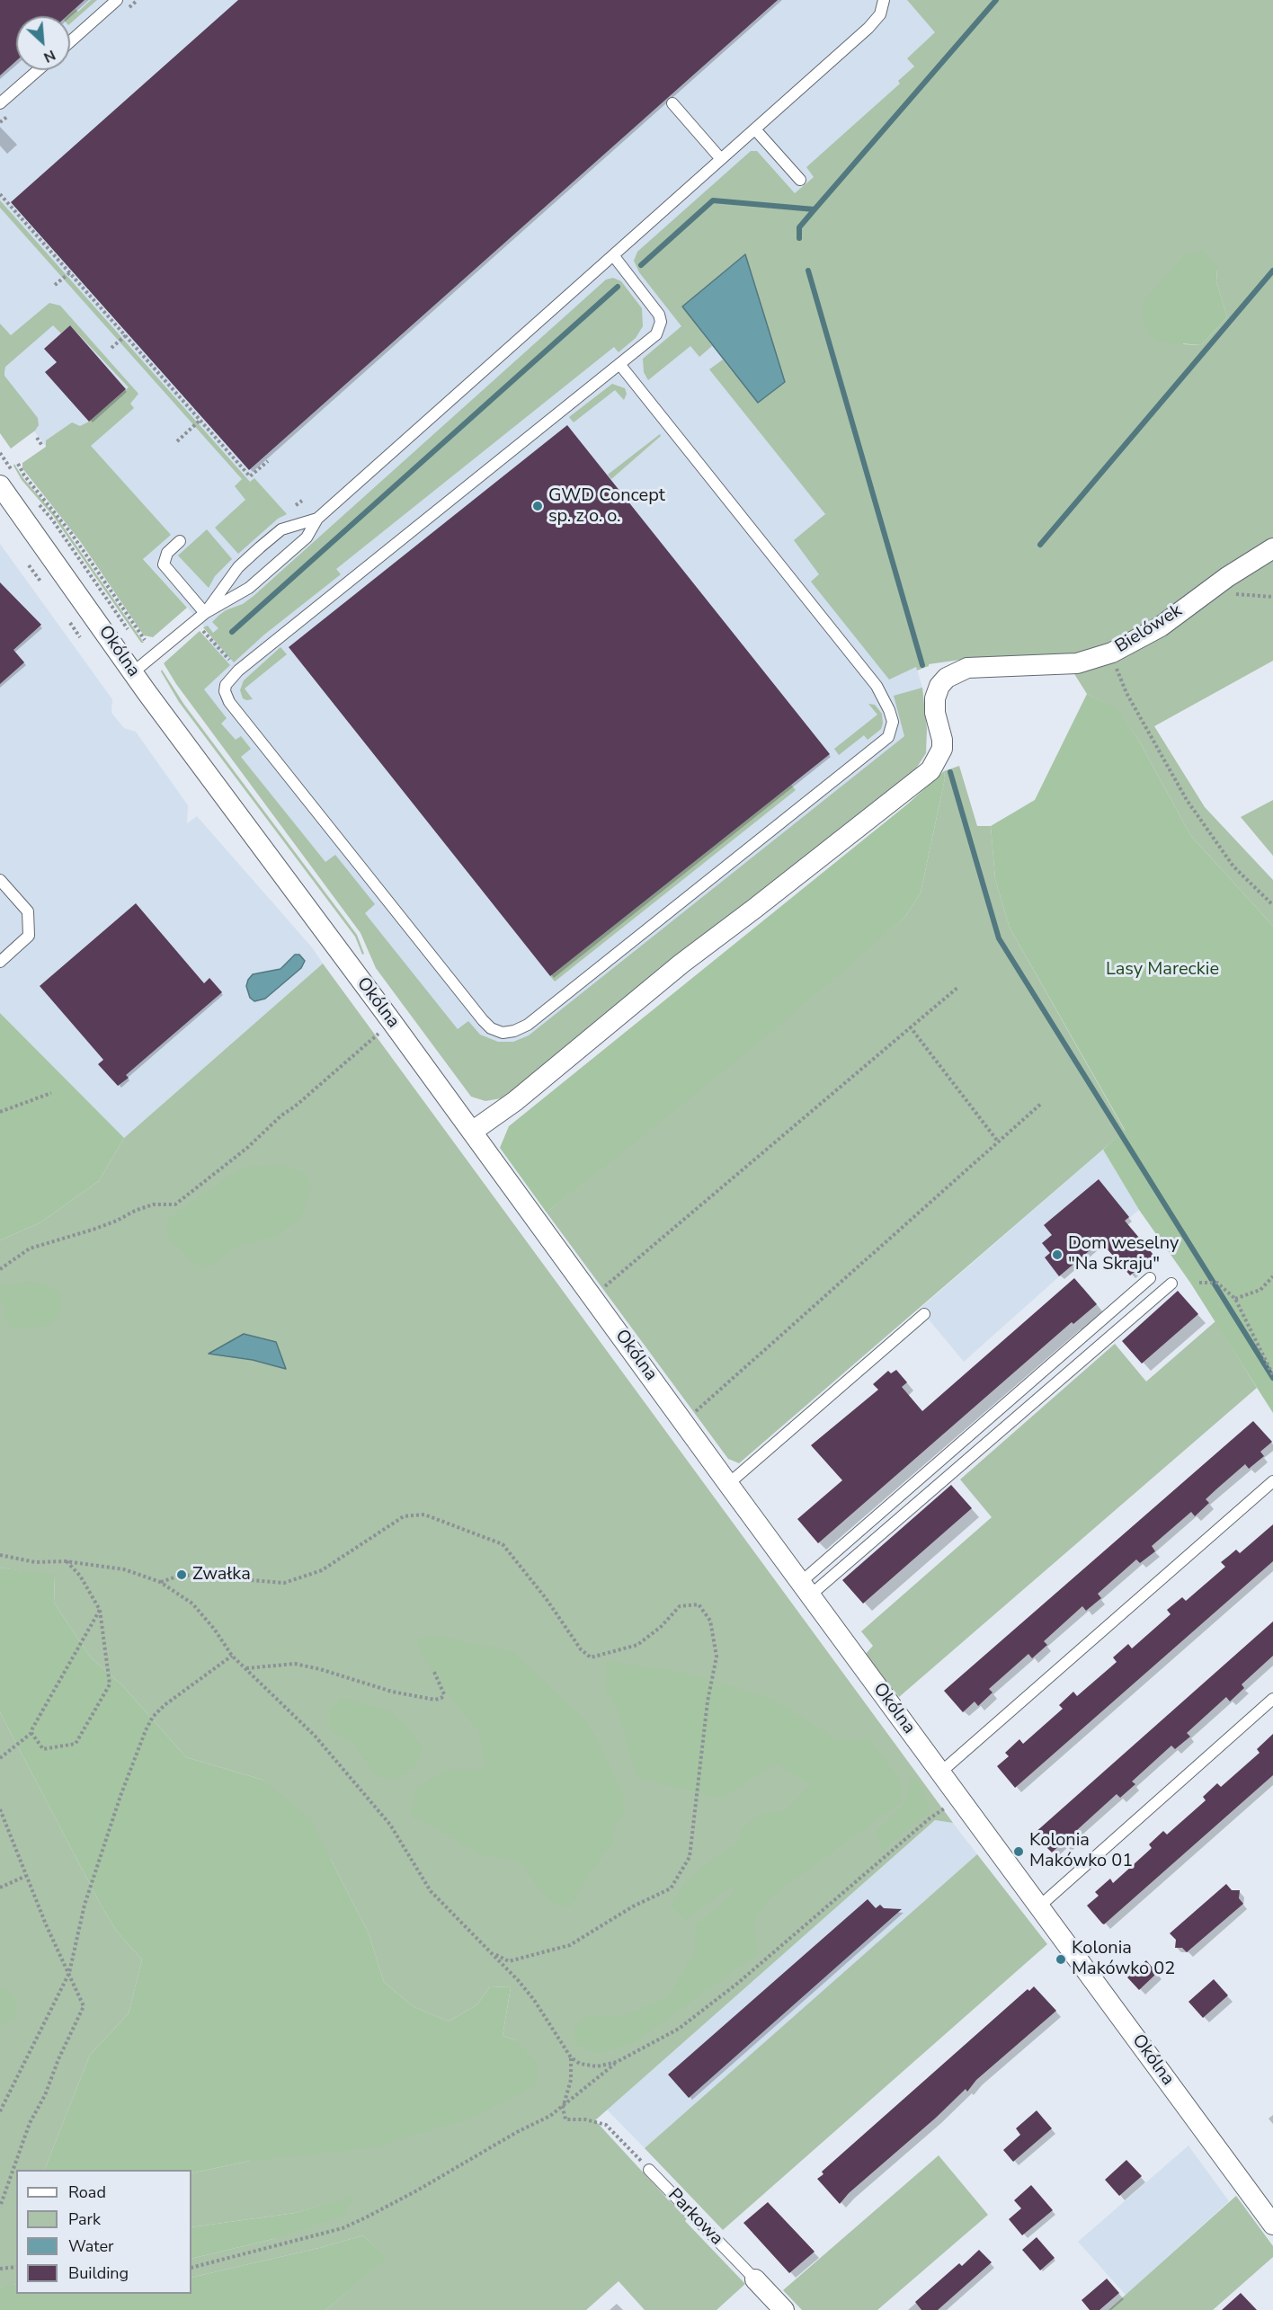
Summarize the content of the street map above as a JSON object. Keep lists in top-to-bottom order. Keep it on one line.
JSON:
{"streets":{"street":["Bielówek","Okólna","Parkowa"]},"crossings":[["Bielówek","Okólna"]],"parks":["Lasy Mareckie"],"places":["GWD Concept sp. z o. o.","Dom weselny \"Na Skraju\"","Zwałka","Kolonia Makówko 01","Kolonia Makówko 02"],"legend":["Road","Park","Water","Building"],"north":"bottom right"}
